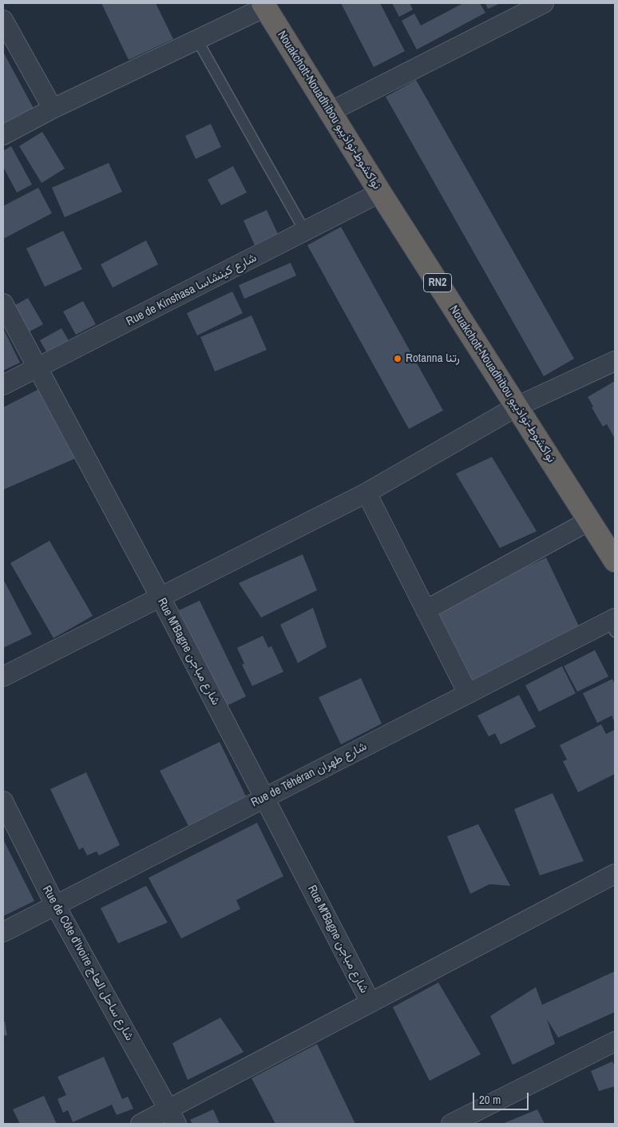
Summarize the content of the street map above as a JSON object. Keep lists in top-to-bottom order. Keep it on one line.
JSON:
{"streets":{"highway":["Nouakchott-Nouadhibou نواكشوط-نواذيبو","RN2"],"street":["Rue de Kinshasa شارع كينشاسا","Rue M'Bagne شارع مباجن","Rue de Téhéran شارع طهران","Rue de Côte d'Ivoire شارع ساحل العاج"]},"crossings":[["Nouakchott-Nouadhibou نواكشوط-نواذيبو","Rue de Kinshasa شارع كينشاسا"],["Rue de Kinshasa شارع كينشاسا","Rue M'Bagne شارع مباجن"],["Rue M'Bagne شارع مباجن","Rue de Téhéran شارع طهران"],["Rue de Téhéran شارع طهران","Rue de Côte d'Ivoire شارع ساحل العاج"]],"places":["Rotanna رتنا"],"scale_bar":"20 m"}
